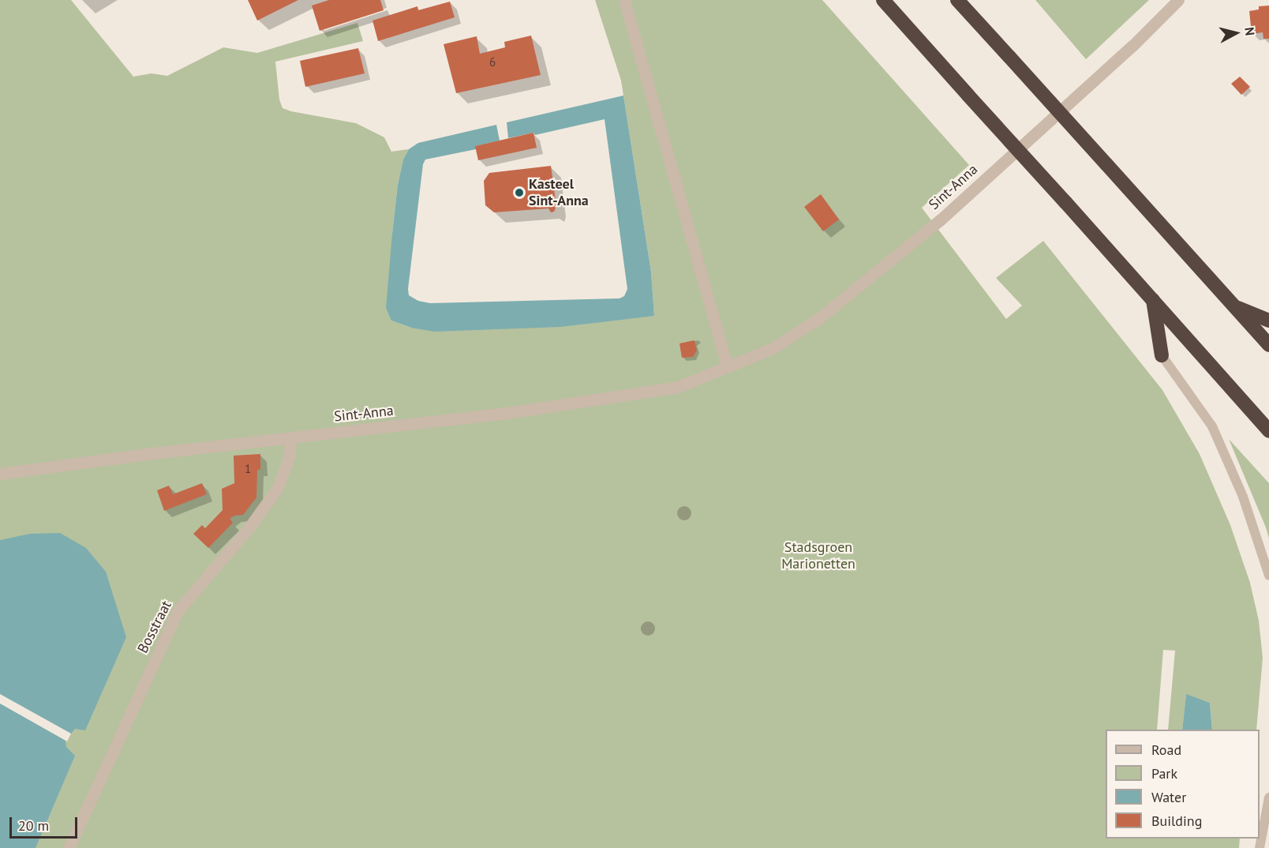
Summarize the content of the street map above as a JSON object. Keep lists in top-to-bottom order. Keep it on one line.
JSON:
{"streets":{"street":["Sint-Anna","Bosstraat"]},"crossings":[["Sint-Anna","Bosstraat"]],"parks":["Stadsgroen Marionetten"],"places":["Kasteel Sint-Anna"],"house_numbers":["6","1"],"legend":["Road","Park","Water","Building"],"scale_bar":"20 m","north":"right"}
